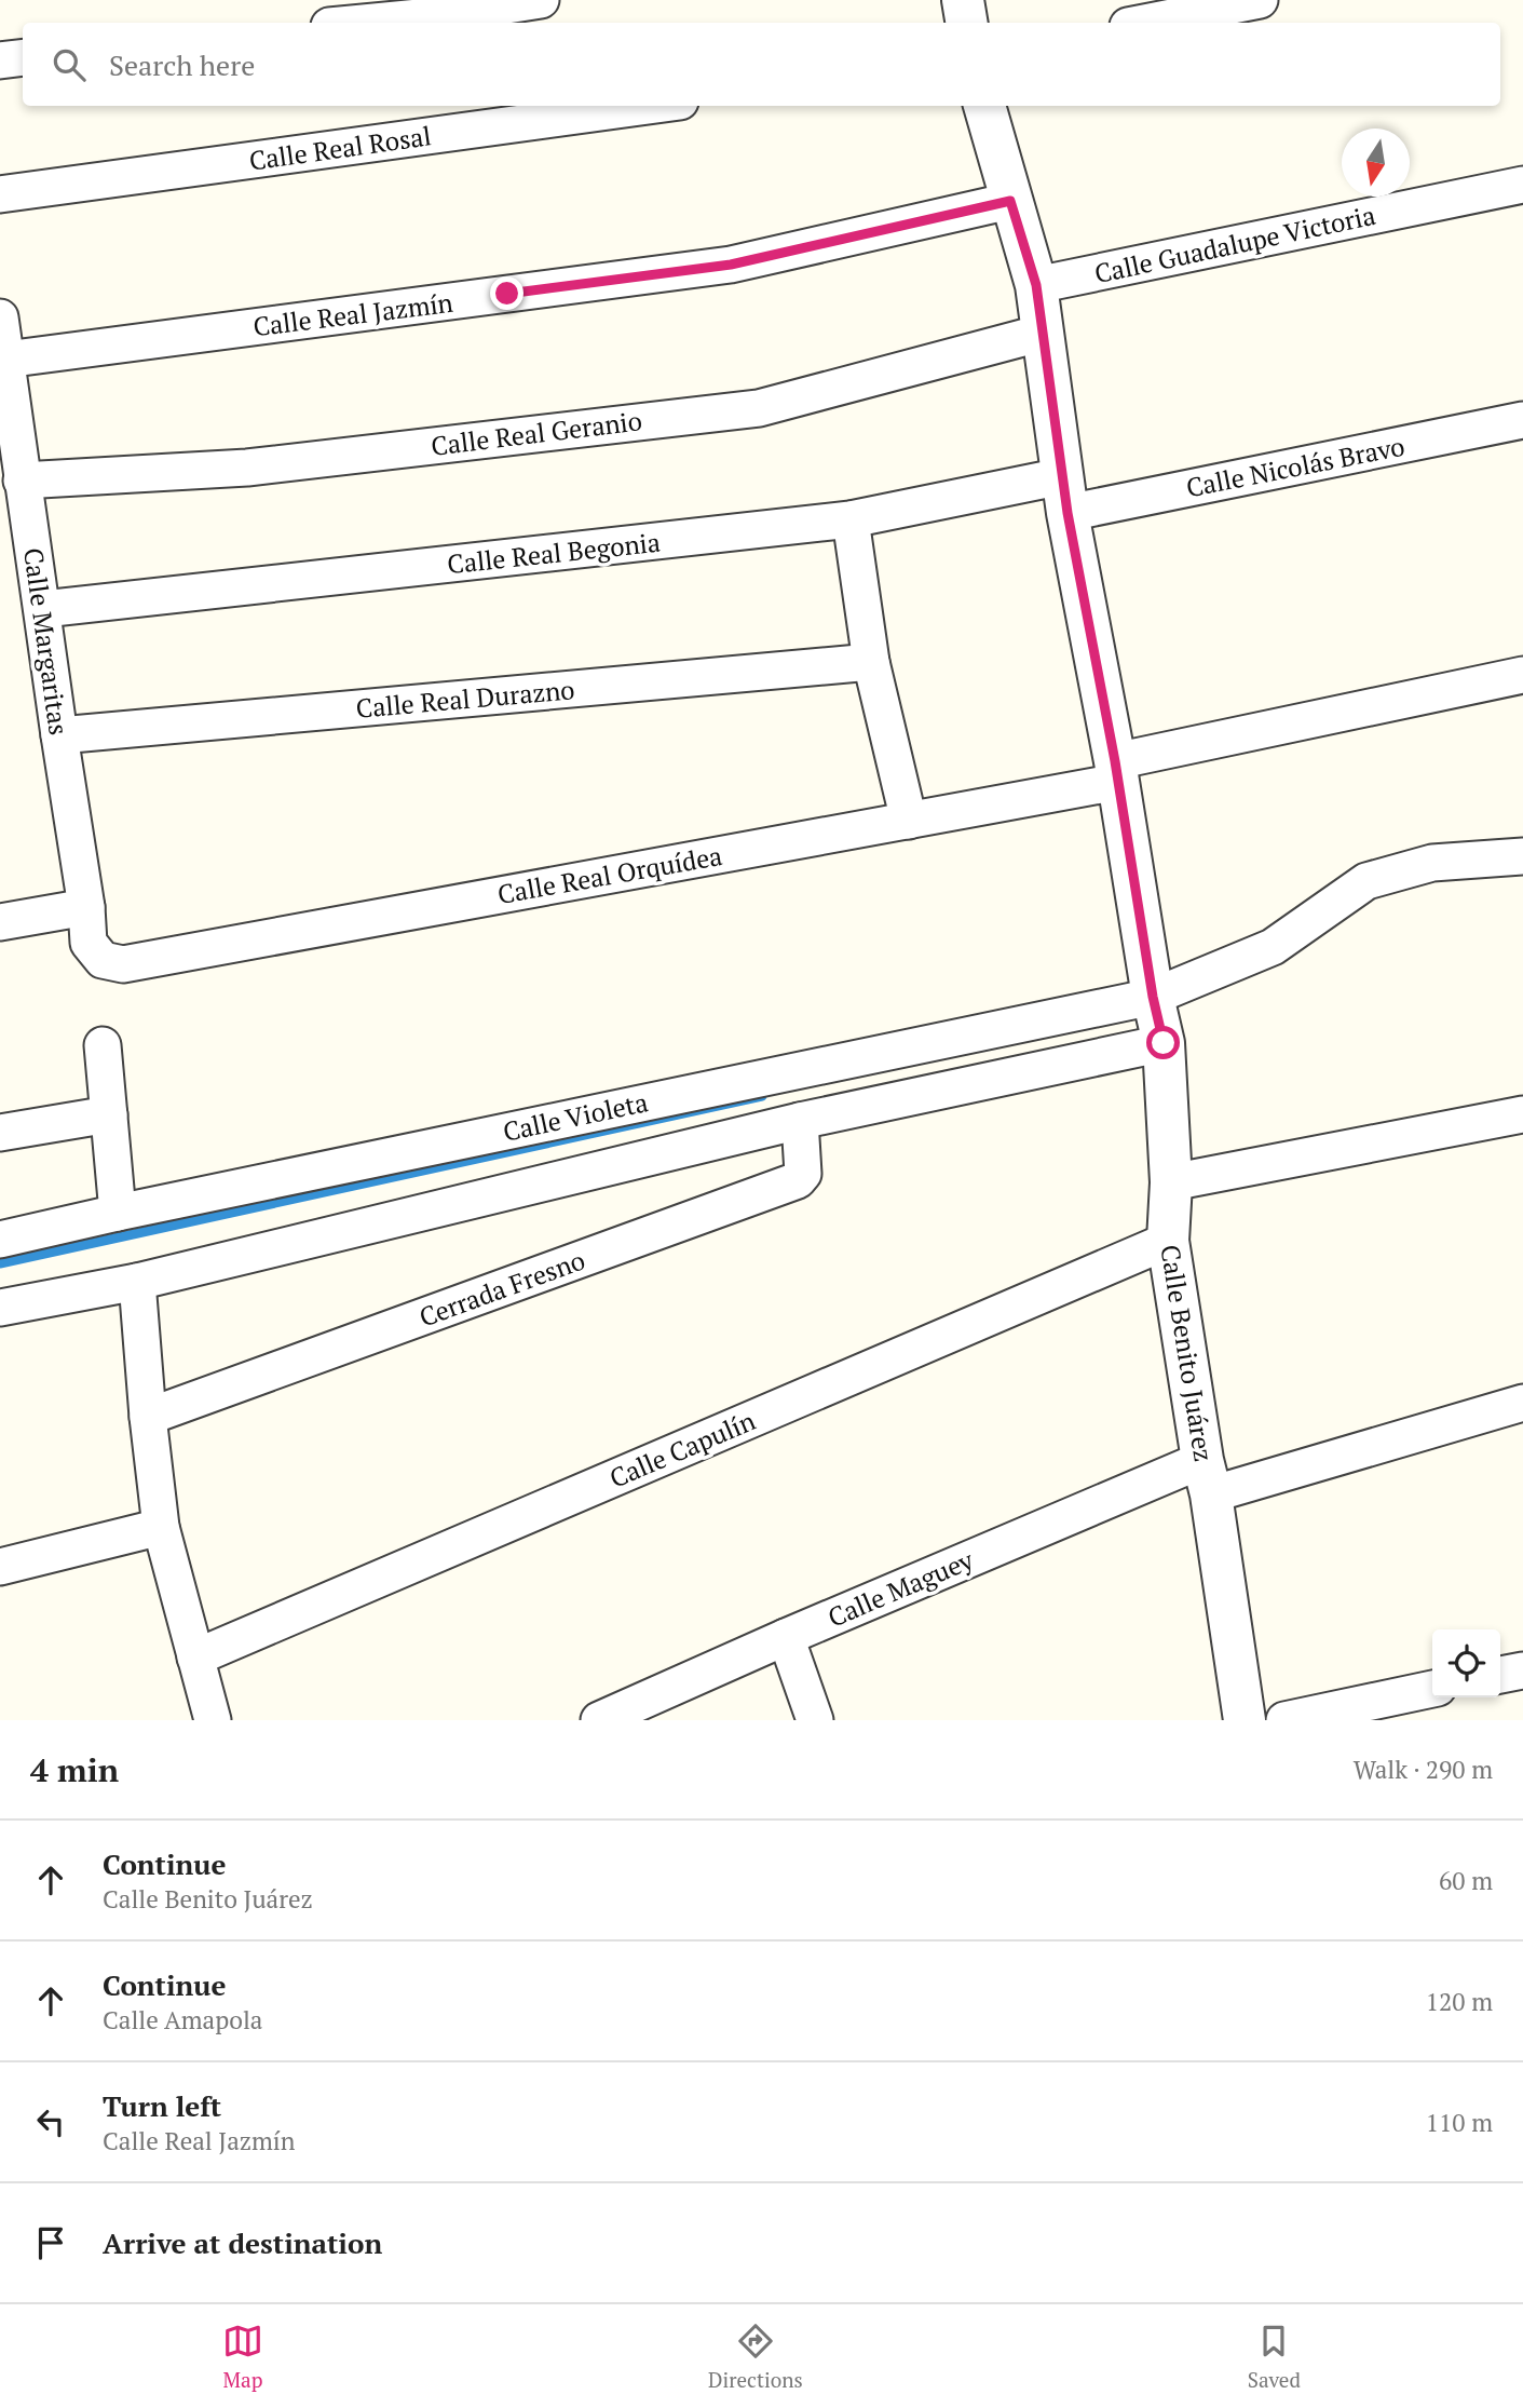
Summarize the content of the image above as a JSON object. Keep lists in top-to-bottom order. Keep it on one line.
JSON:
{"streets":{"street":["Calle Real Rosal","Calle Guadalupe Victoria","Calle Real Jazmín","Calle Real Geranio","Calle Nicolás Bravo","Calle Real Begonia","Calle Margaritas","Calle Real Durazno","Calle Real Orquídea","Calle Violeta","Cerrada Fresno","Calle Benito Juárez","Calle Capulín","Calle Maguey"]},"crossings":[["Calle Guadalupe Victoria","Calle Benito Juárez"],["Calle Real Jazmín","Calle Margaritas"],["Calle Real Jazmín","Calle Benito Juárez"],["Calle Real Geranio","Calle Margaritas"],["Calle Real Geranio","Calle Benito Juárez"],["Calle Nicolás Bravo","Calle Real Begonia"],["Calle Nicolás Bravo","Calle Benito Juárez"],["Calle Real Begonia","Calle Margaritas"],["Calle Real Begonia","Calle Benito Juárez"],["Calle Margaritas","Calle Real Durazno"],["Calle Margaritas","Calle Real Orquídea"],["Calle Real Orquídea","Calle Benito Juárez"],["Calle Violeta","Calle Benito Juárez"],["Calle Benito Juárez","Calle Capulín"],["Calle Benito Juárez","Calle Maguey"]],"north":"bottom","page":{"search":"Search here","heading":["4 min","Walk · 290 m"],"list":[["Continue","Calle Benito Juárez","60 m"],["Continue","Calle Amapola","120 m"],["Turn left","Calle Real Jazmín","110 m"],"Arrive at destination"],"nav":["Map","Directions","Saved"]}}
